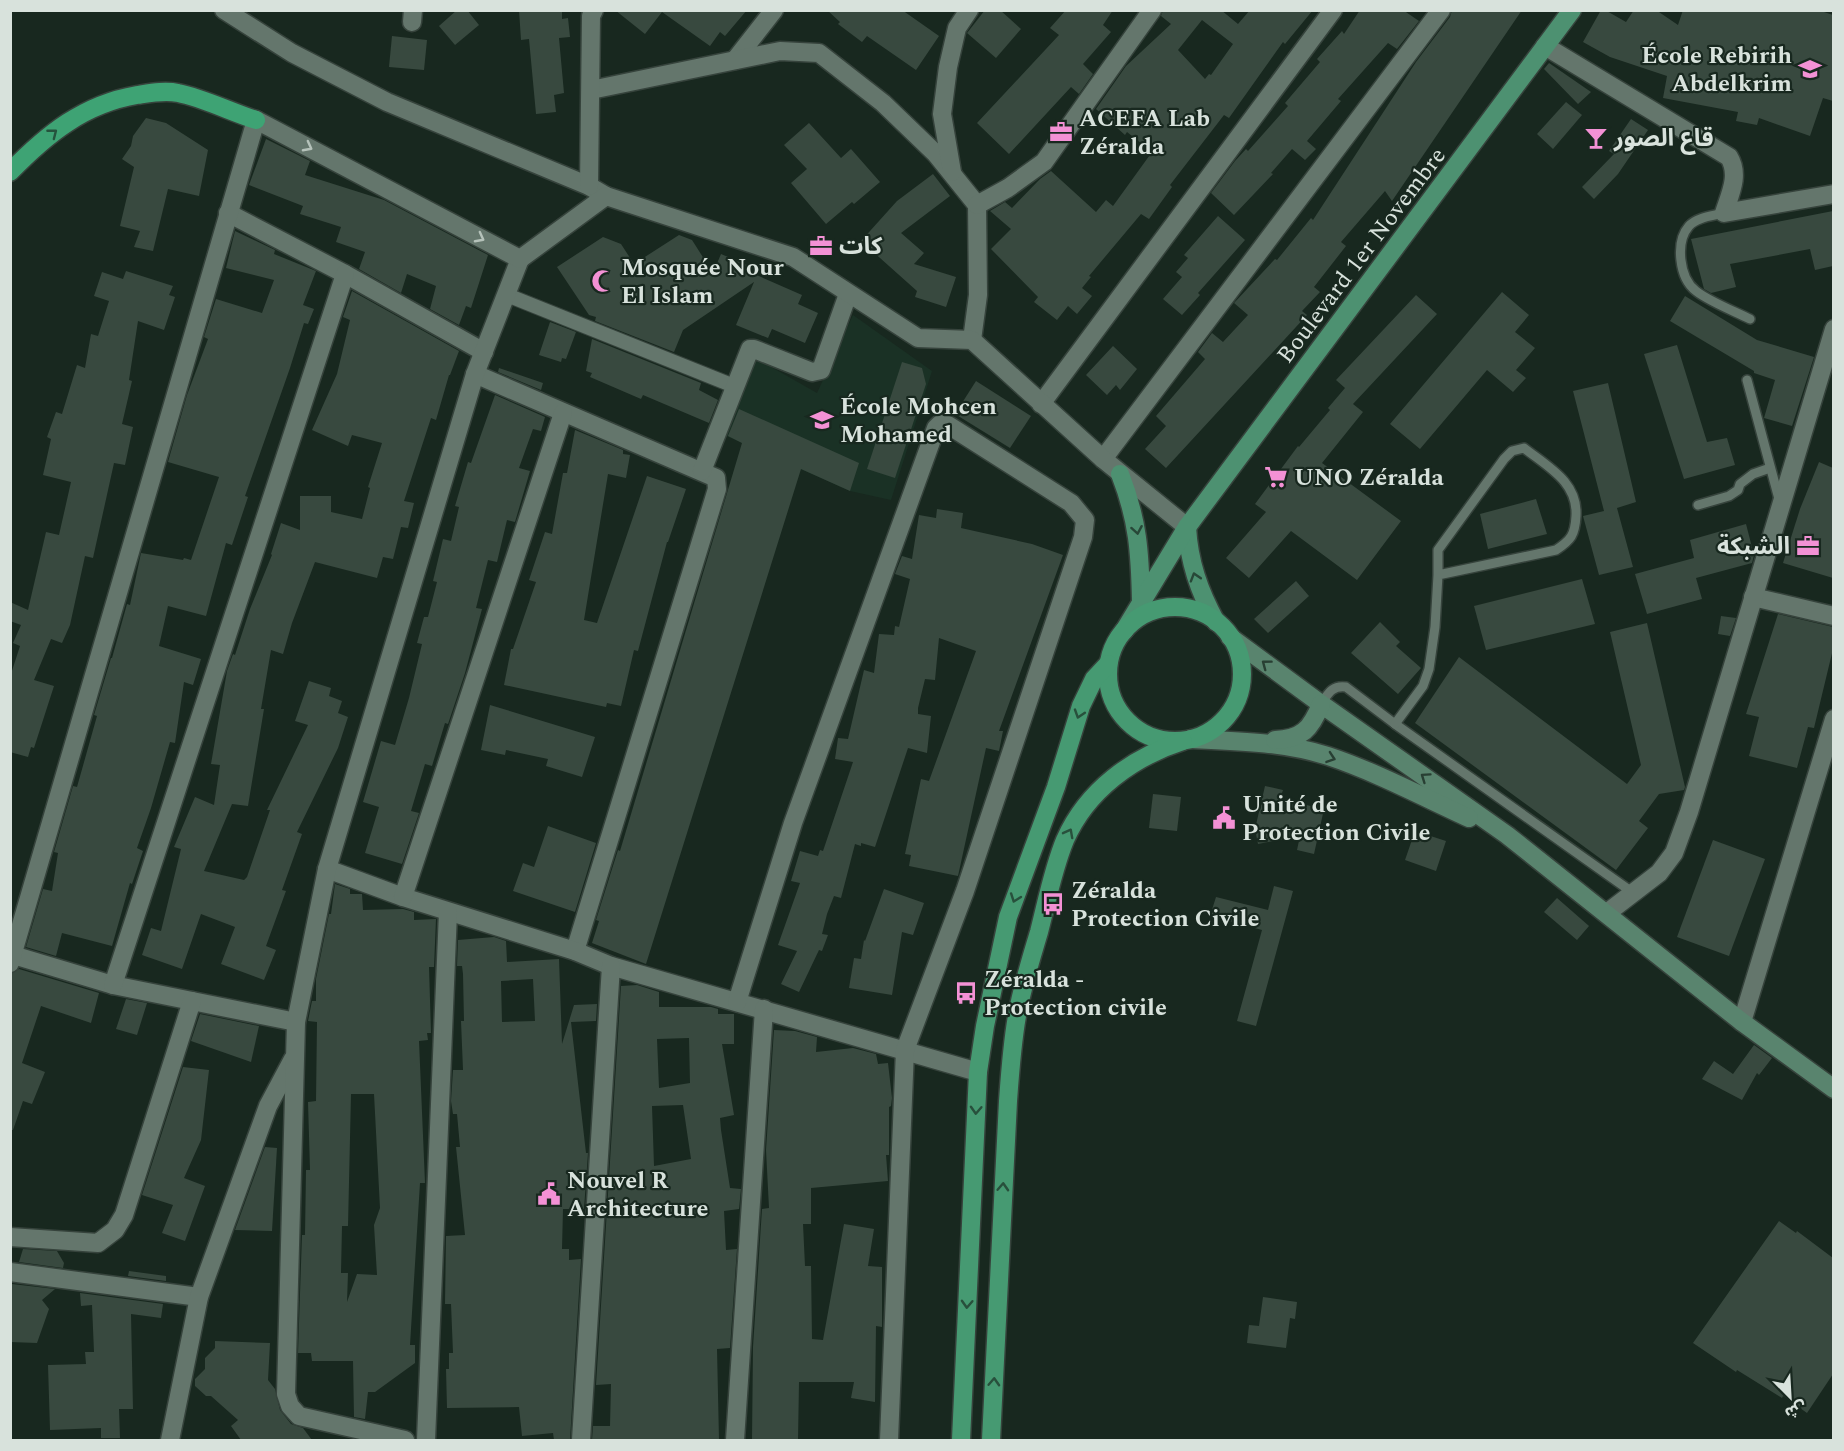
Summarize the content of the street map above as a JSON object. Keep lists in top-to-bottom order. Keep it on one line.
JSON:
{"streets":{"main road":["Boulevard 1er Novembre"]},"places":{"school or university":["École Rebirih Abdelkrim","École Mohcen Mohamed"],"office":["ACEFA Lab Zéralda","كات","الشبكة"],"bar":["قاع الصور"],"mosque":["Mosquée Nour El Islam"],"supermarket":["UNO Zéralda"],"public building":["Unité de Protection Civile","Nouvel R Architecture"],"bus stop":["Zéralda Protection Civile","Zéralda - Protection civile"]},"north":"bottom right"}
